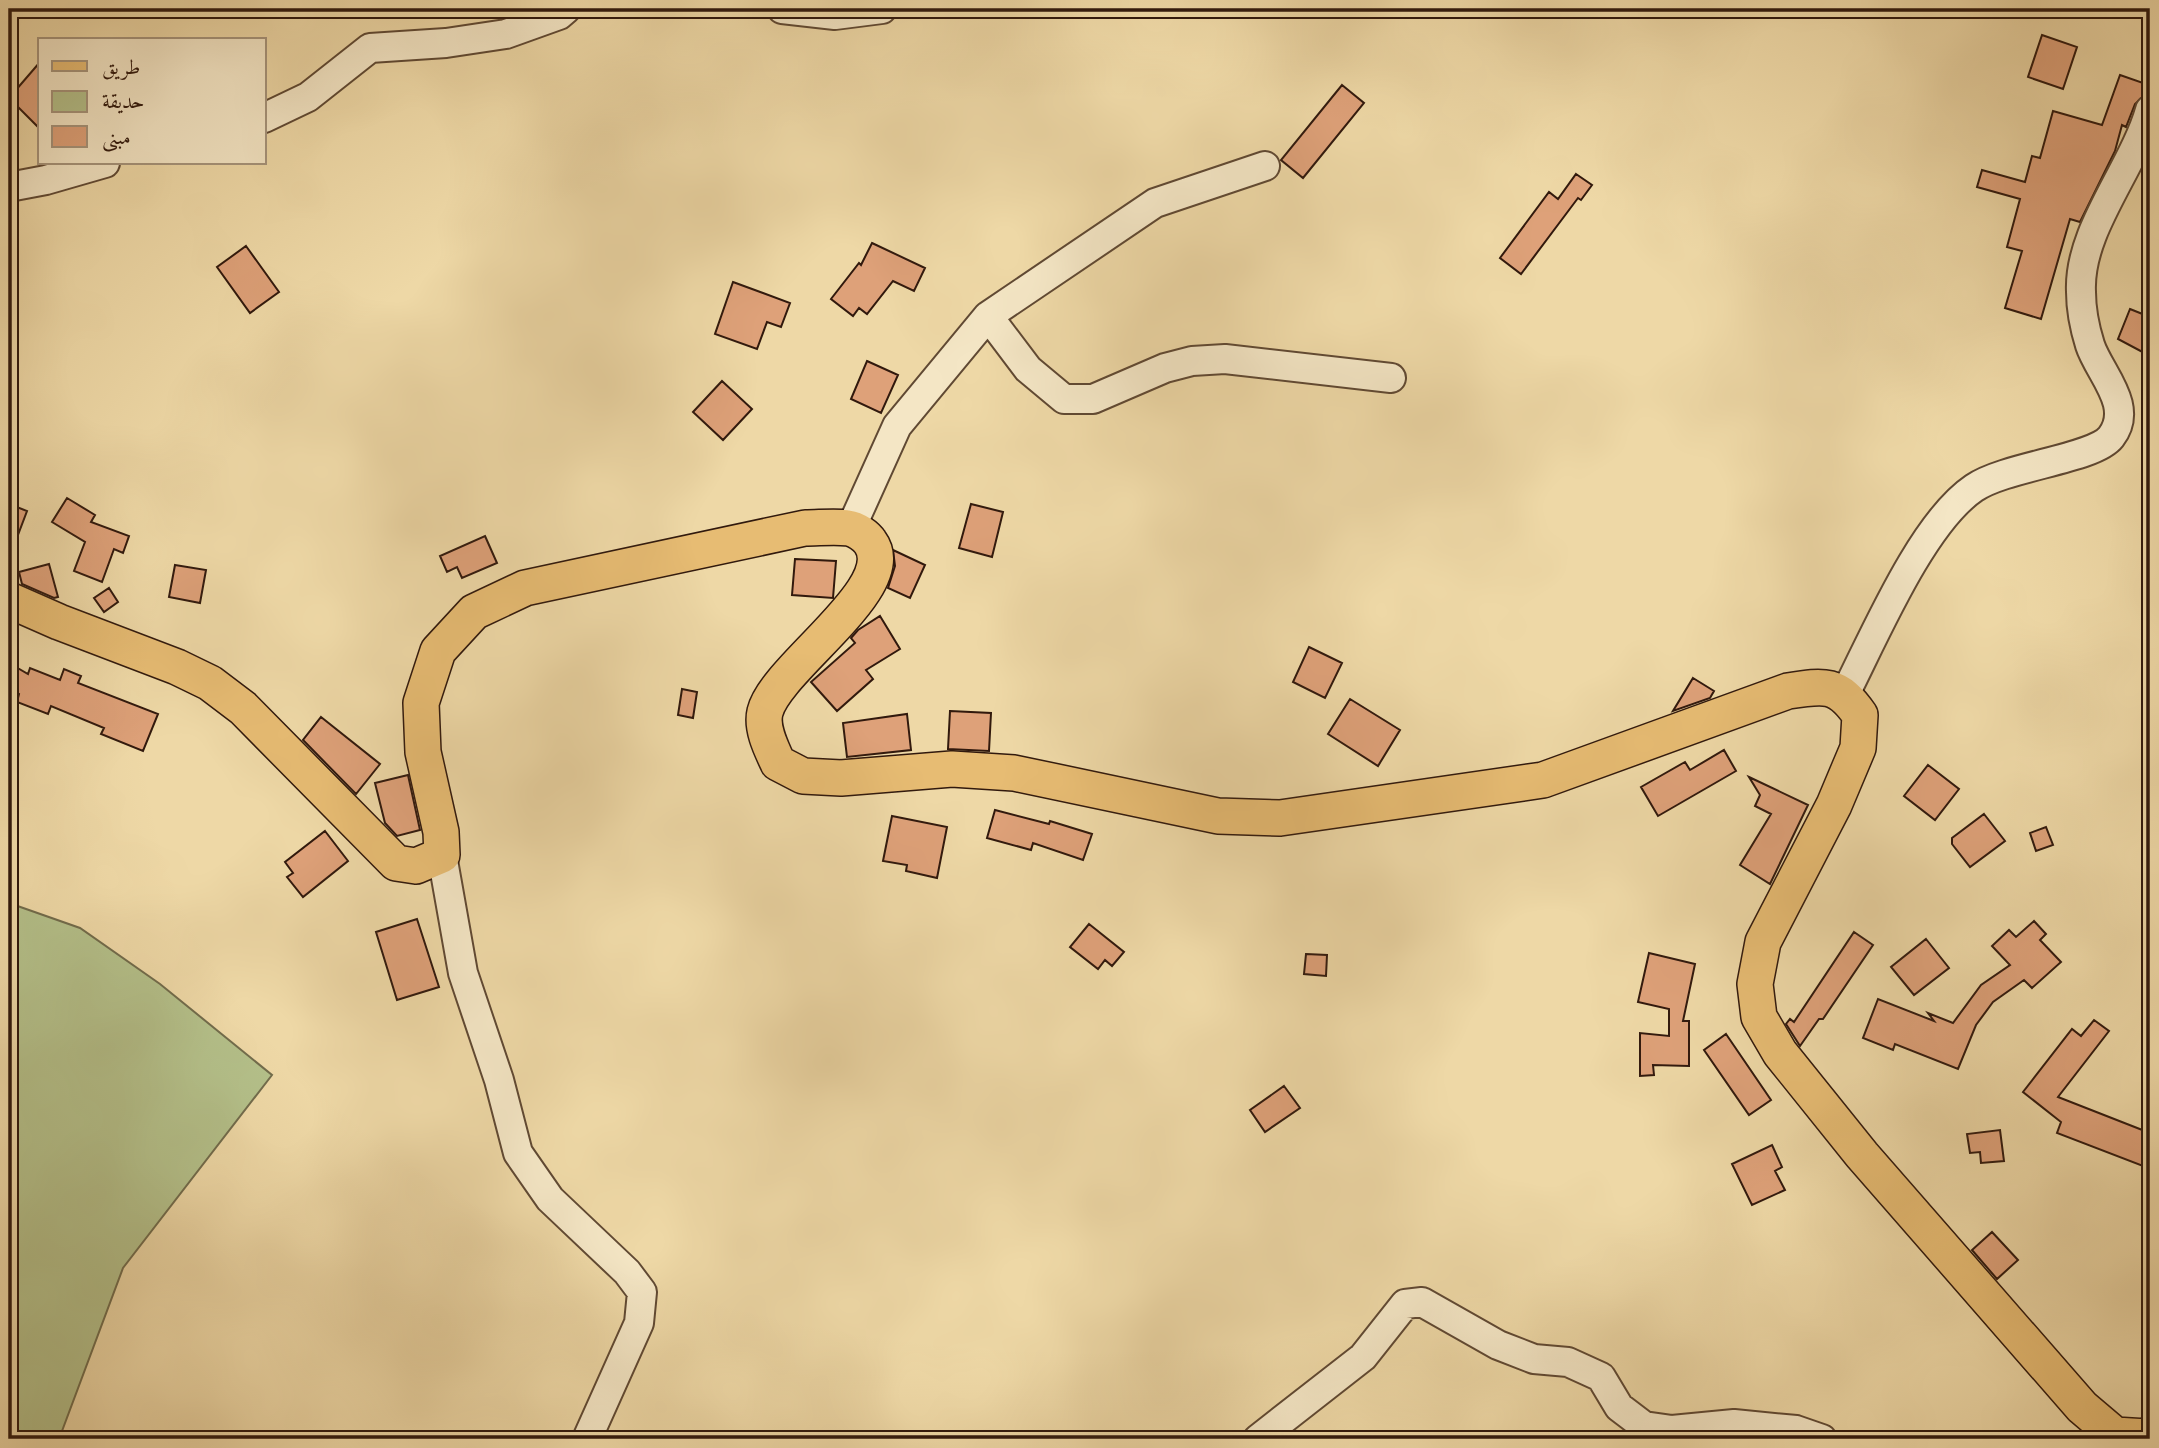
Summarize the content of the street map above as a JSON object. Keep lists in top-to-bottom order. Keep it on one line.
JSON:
{"legend":["طريق","حديقة","مبنى"]}
